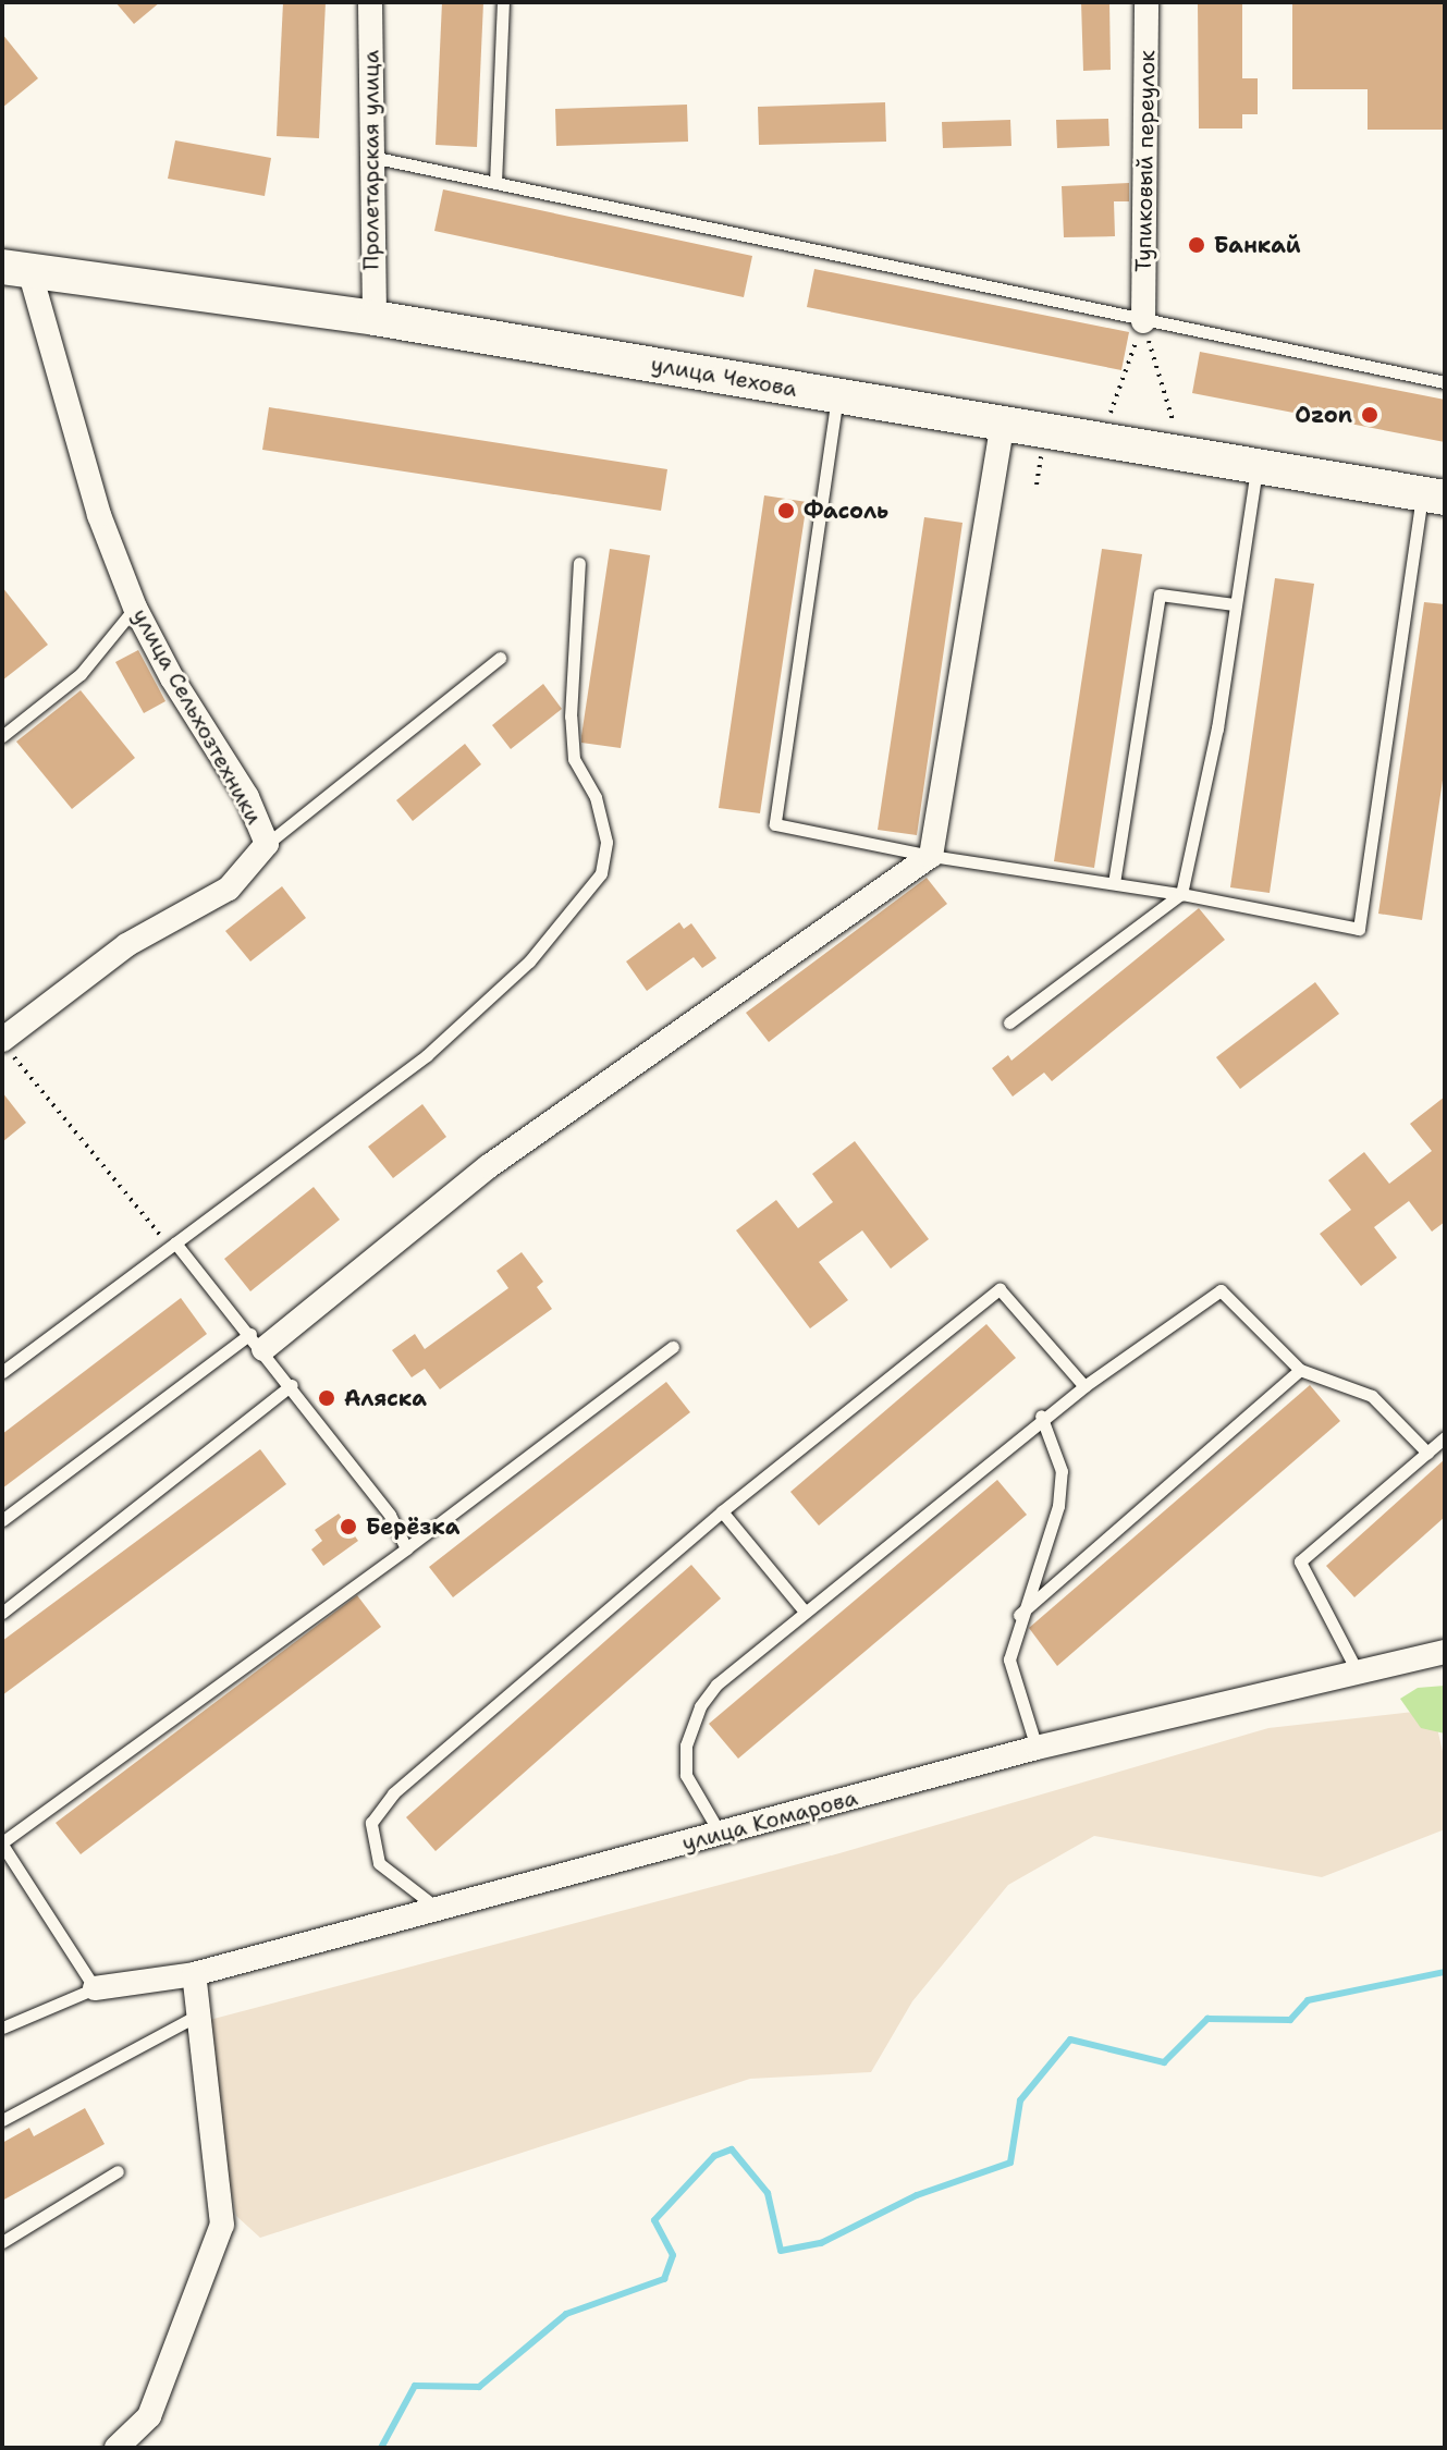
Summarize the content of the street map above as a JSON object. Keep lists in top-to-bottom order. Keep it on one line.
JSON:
{"streets":{"main road":["улица Чехова"],"street":["Пролетарская улица","Тупиковый переулок","улица Сельхозтехники","улица Комарова"]},"crossings":[["Пролетарская улица","улица Чехова"],["улица Чехова","улица Сельхозтехники"]],"places":["Банкай","Ozon","Фасоль","Аляска","Берёзка"]}
